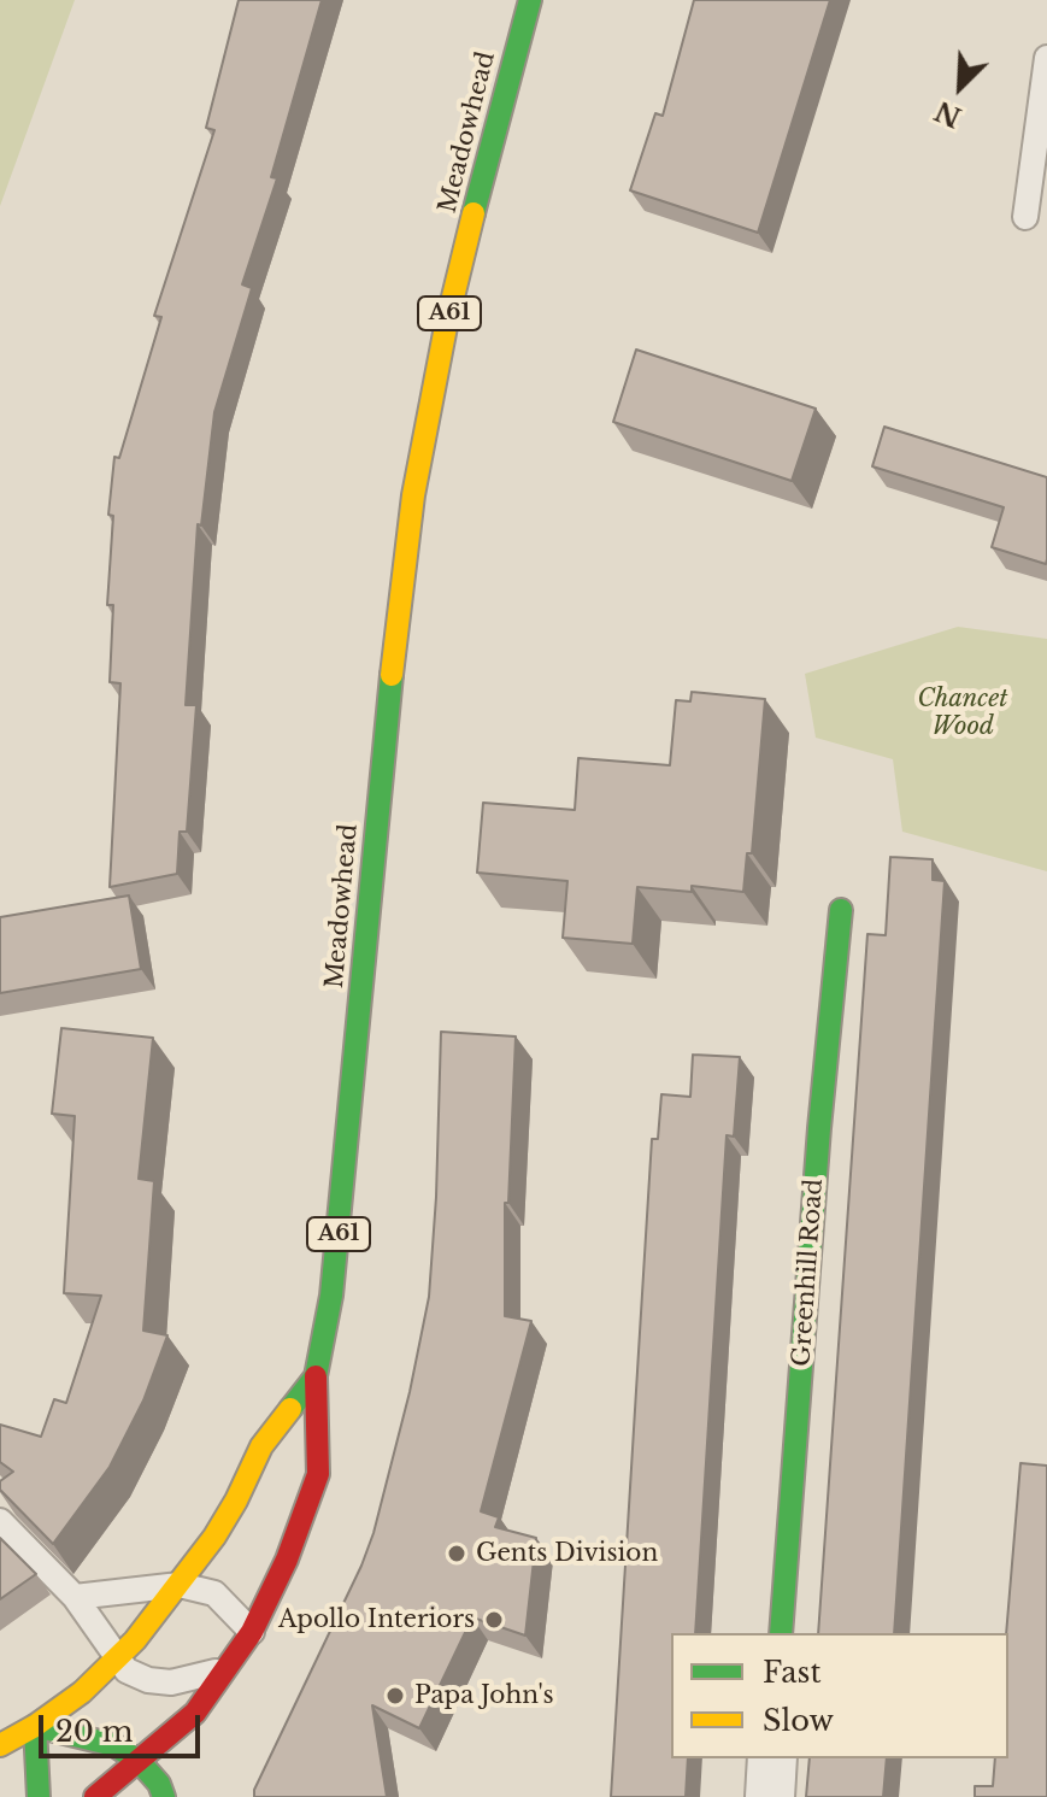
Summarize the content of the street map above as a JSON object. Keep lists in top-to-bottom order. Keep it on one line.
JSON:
{"streets":{"main road":["Meadowhead","A61","Greenhill Road"]},"crossings":[["Meadowhead","A61"]],"parks":["Chancet Wood"],"places":["Gents Division","Apollo Interiors","Papa John's"],"legend":["Fast","Slow"],"scale_bar":"20 m","north":"bottom left"}
